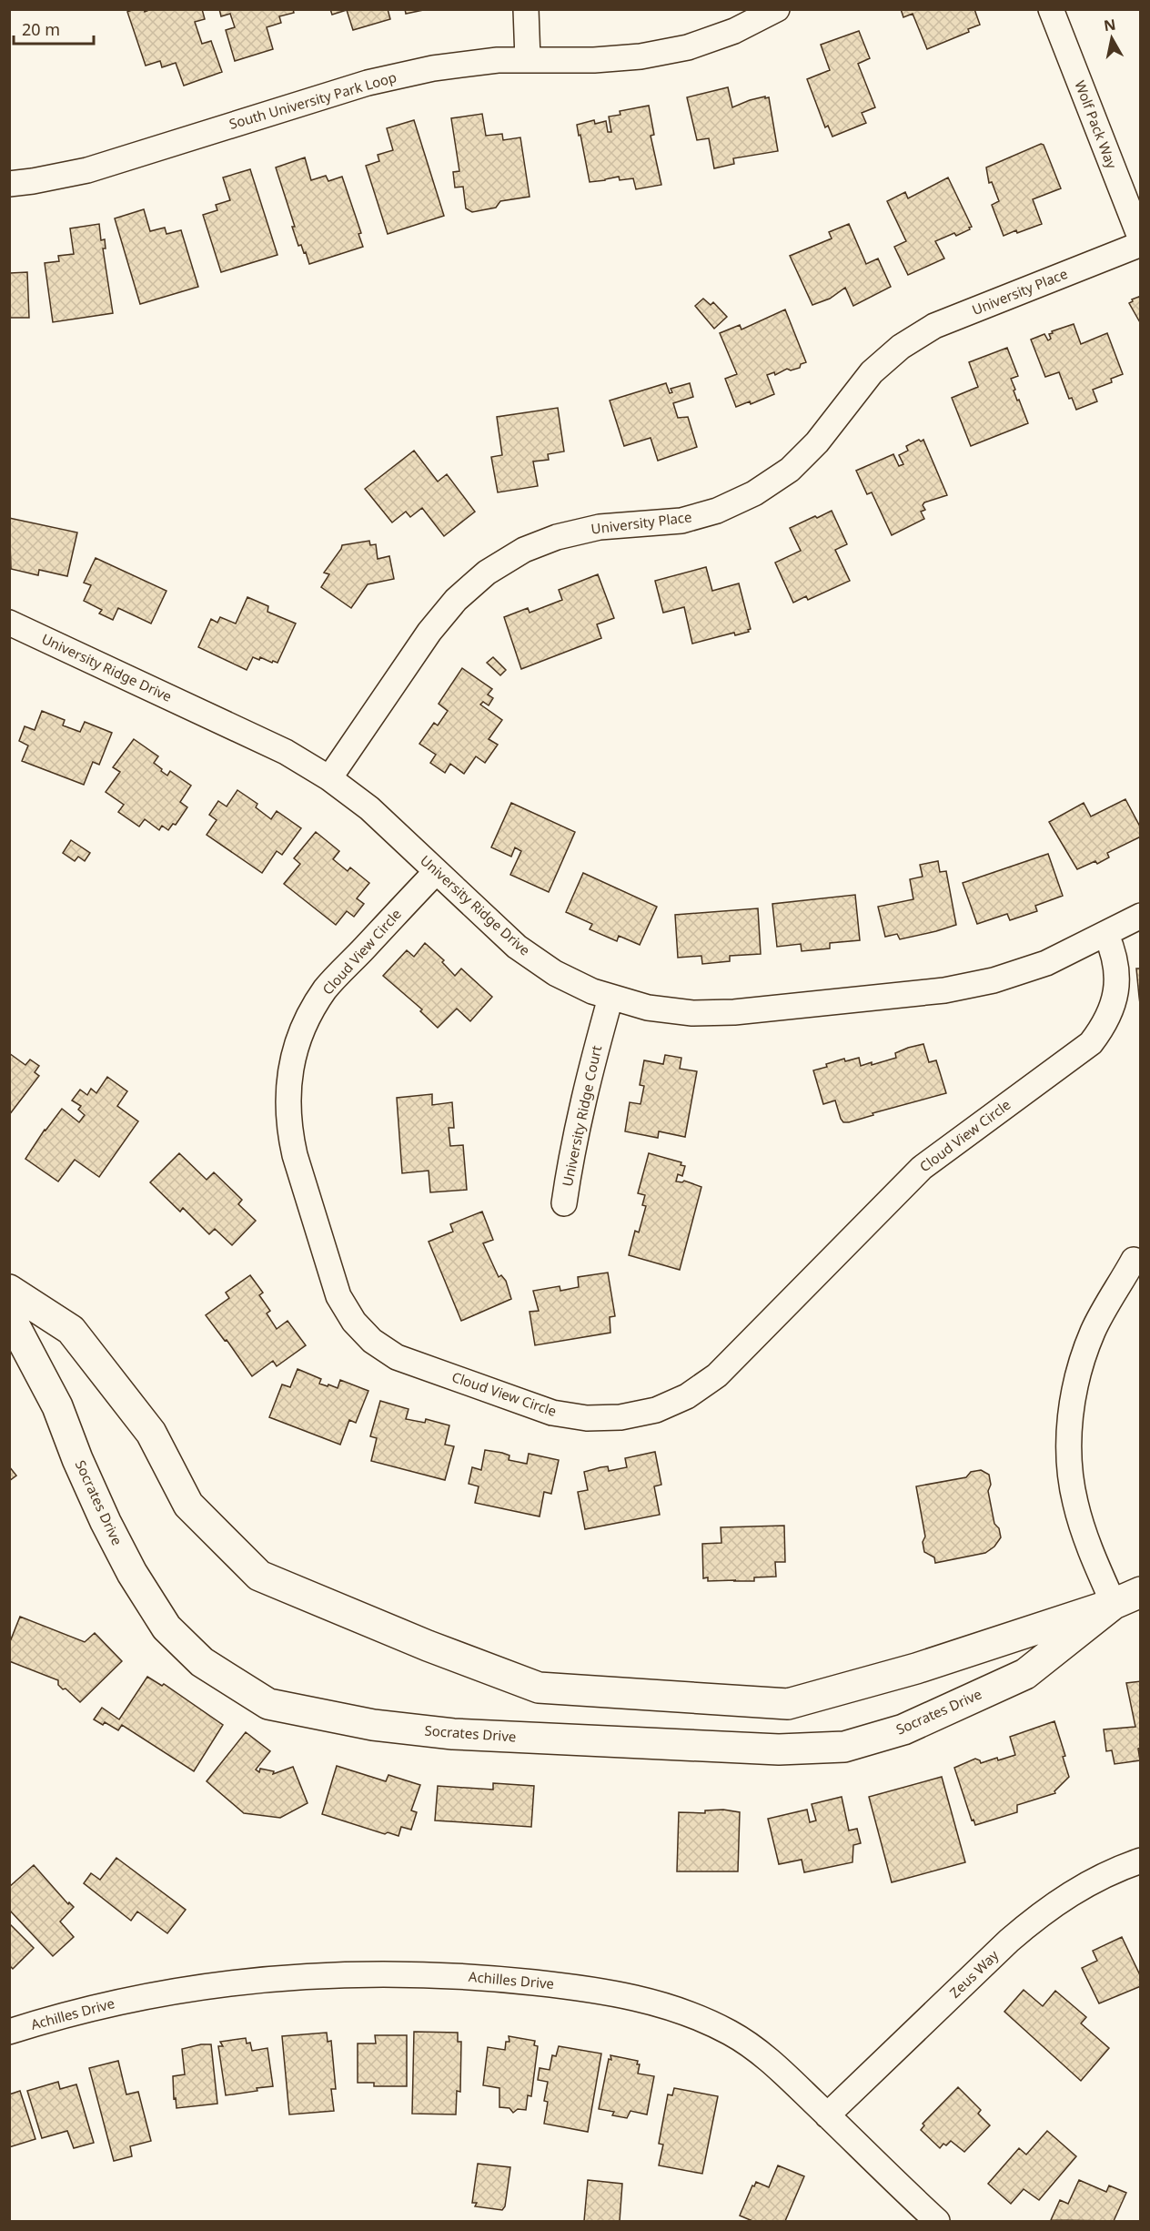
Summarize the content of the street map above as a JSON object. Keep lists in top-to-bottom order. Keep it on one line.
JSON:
{"streets":{"street":["South University Park Loop","Wolf Pack Way","University Place","University Ridge Drive","Cloud View Circle","University Ridge Court","Socrates Drive","Zeus Way","Achilles Drive"]},"crossings":[["University Place","University Ridge Drive"],["University Ridge Drive","Cloud View Circle"],["University Ridge Drive","University Ridge Court"],["Zeus Way","Achilles Drive"]],"scale_bar":"20 m","north":"top"}
